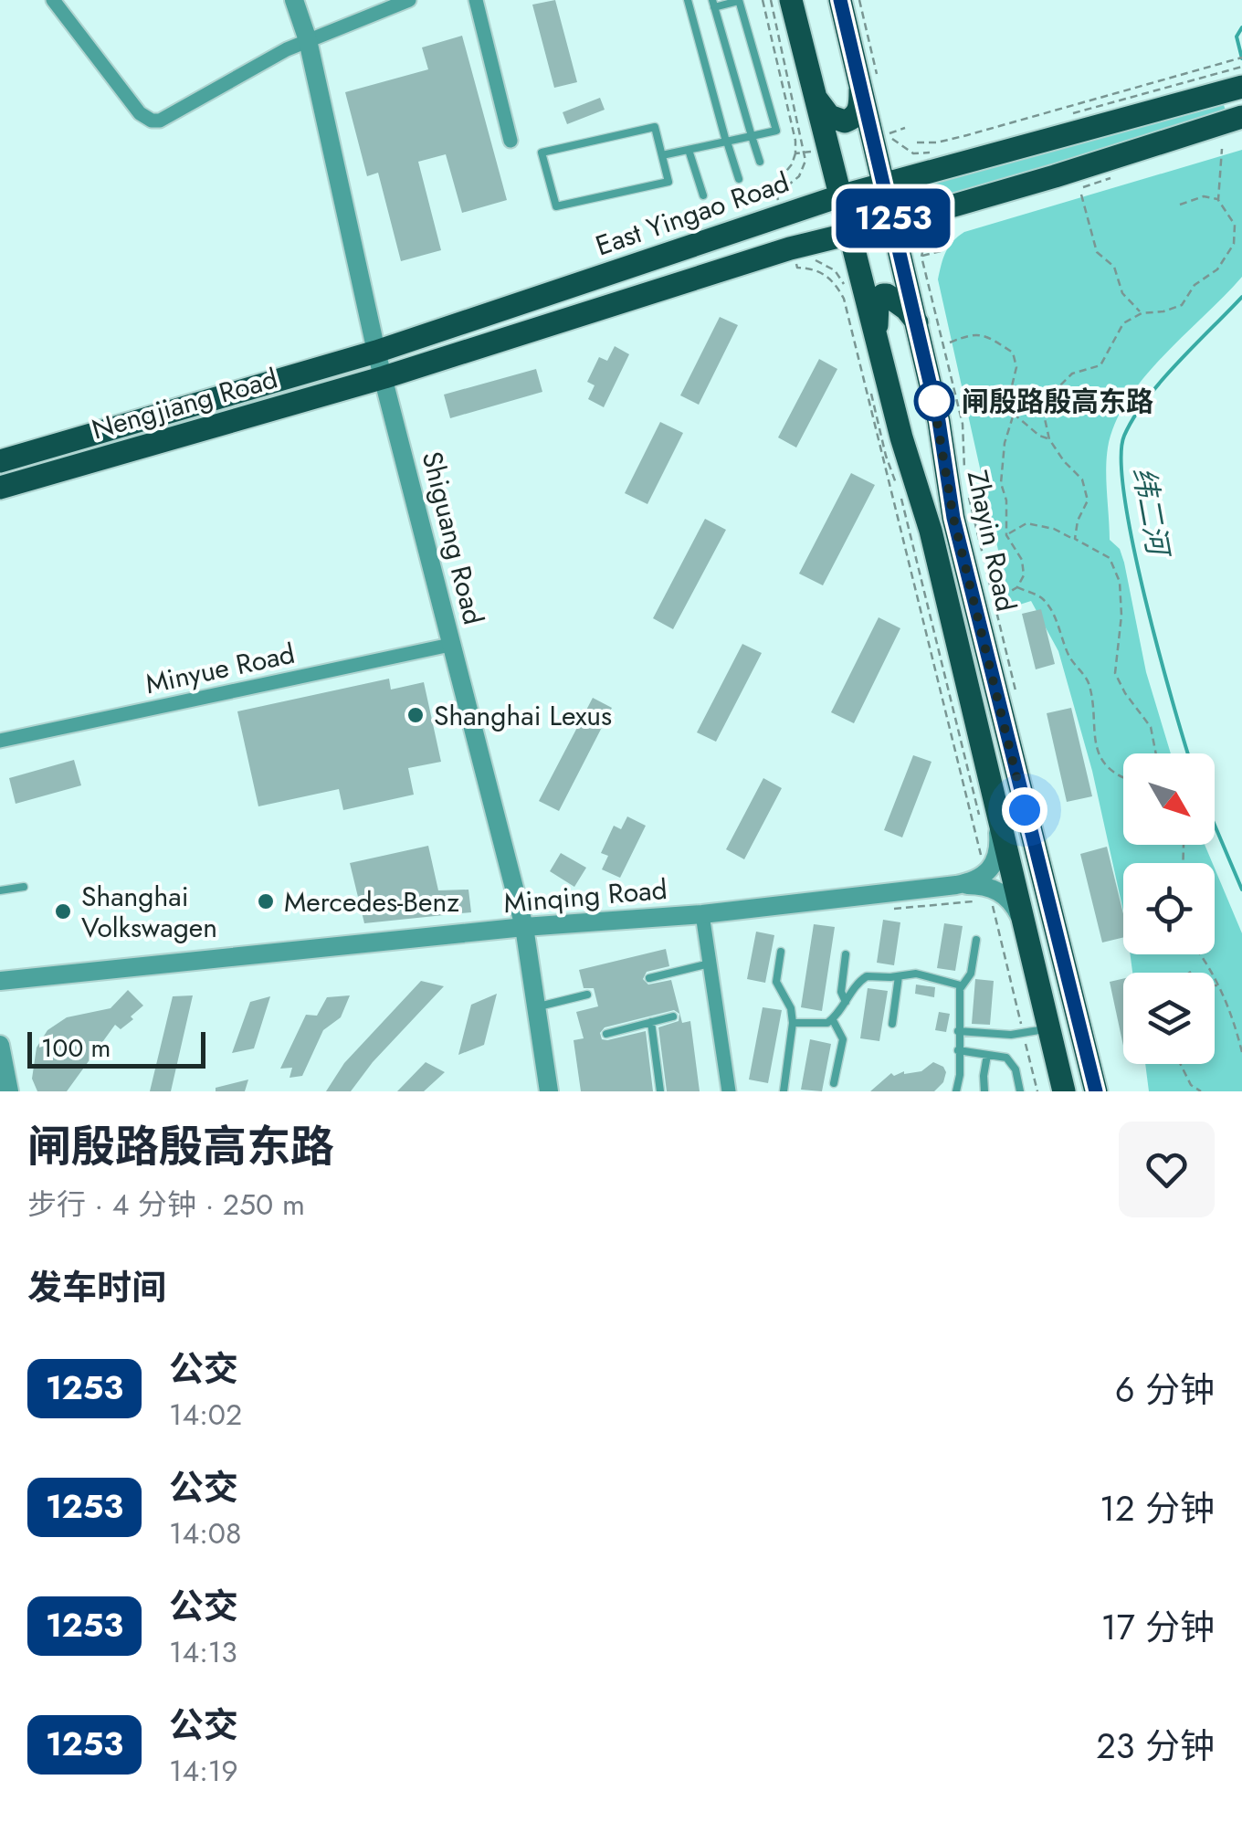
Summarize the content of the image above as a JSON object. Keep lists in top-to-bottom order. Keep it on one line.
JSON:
{"streets":{"main road":["East Yingao Road","Nengjiang Road","Zhayin Road"],"street":["Shiguang Road","Minyue Road","Minqing Road"]},"crossings":[["East Yingao Road","Nengjiang Road"],["East Yingao Road","Shiguang Road"],["East Yingao Road","Zhayin Road"],["Nengjiang Road","Shiguang Road"],["Shiguang Road","Minyue Road"],["Shiguang Road","Minqing Road"]],"water":["纬二河"],"places":["闸殷路殷高东路","Shanghai Lexus","Mercedes-Benz","Shanghai Volkswagen"],"lines":["bus line 1253"],"scale_bar":"100 m","north":"bottom right","page":{"on_map":"1253","scale":"100 m","heading":[["闸殷路殷高东路","步行 · 4 分钟 · 250 m"],"发车时间"],"list":[{"mark":"1253","name":"公交","note":"14:02","value":"6 分钟"},{"mark":"1253","name":"公交","note":"14:08","value":"12 分钟"},{"mark":"1253","name":"公交","note":"14:13","value":"17 分钟"},{"mark":"1253","name":"公交","note":"14:19","value":"23 分钟"}]}}
